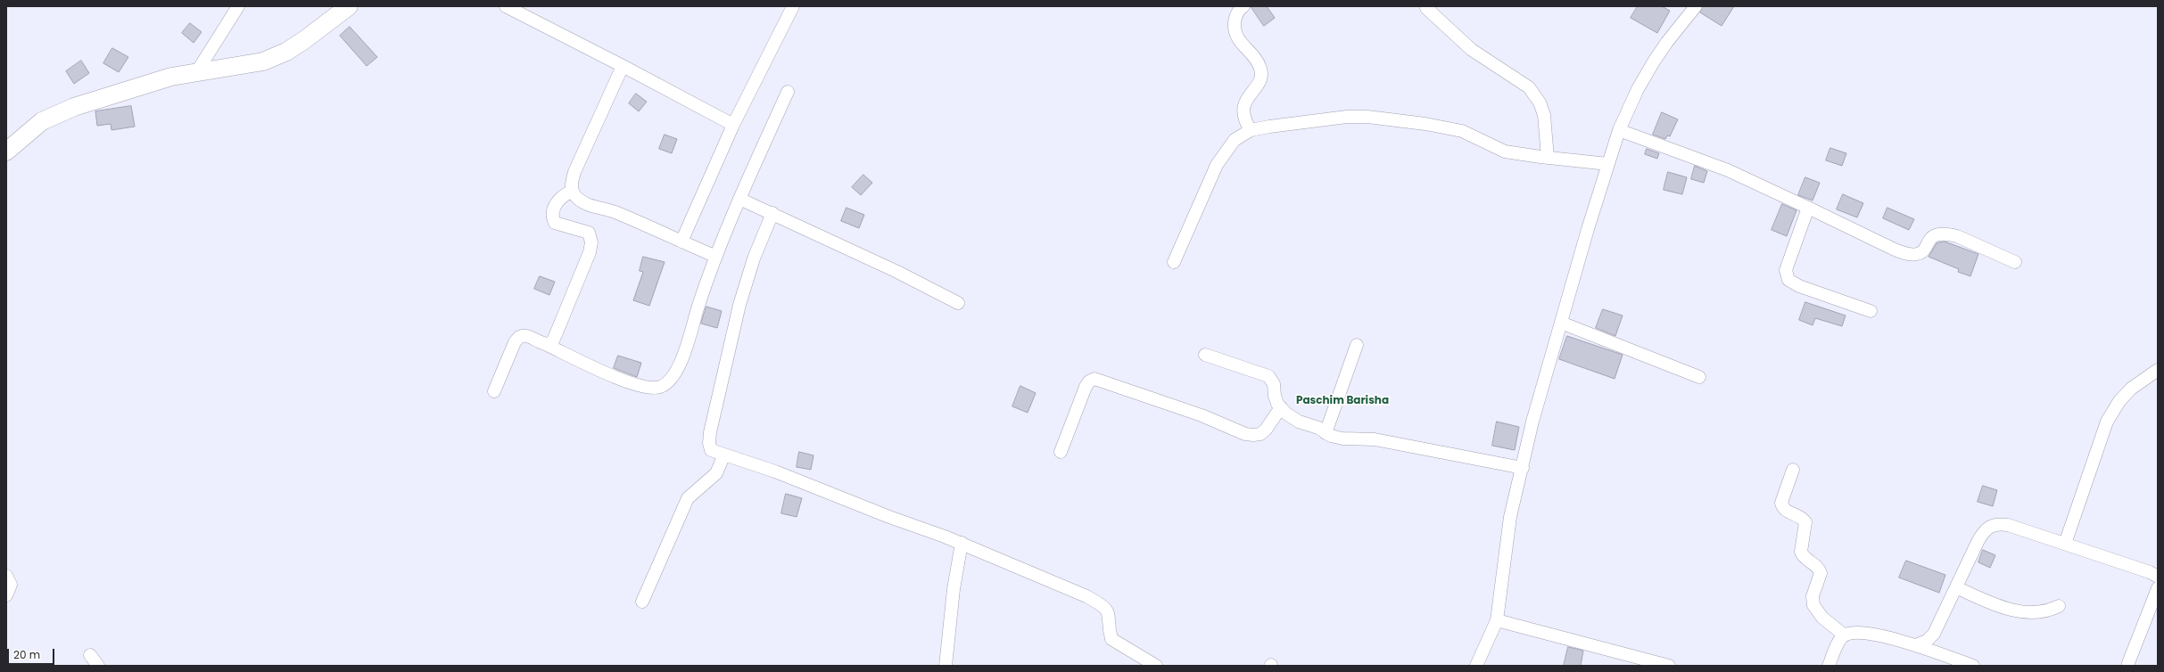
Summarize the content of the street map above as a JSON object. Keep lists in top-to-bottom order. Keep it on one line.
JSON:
{"districts":["Paschim Barisha"],"scale_bar":"20 m"}
